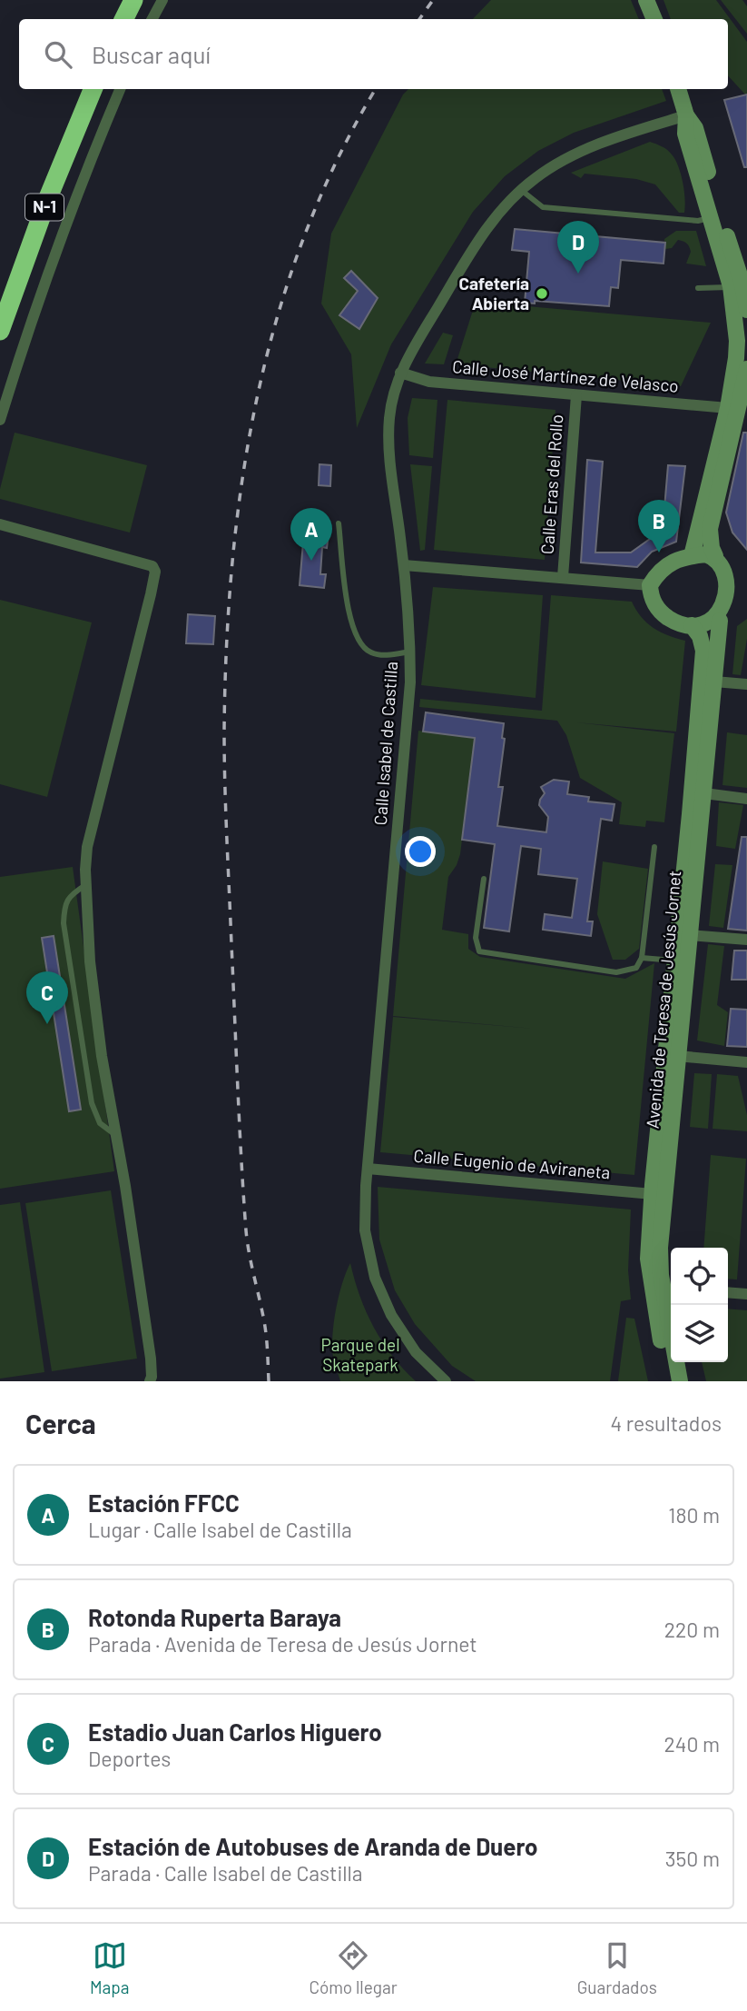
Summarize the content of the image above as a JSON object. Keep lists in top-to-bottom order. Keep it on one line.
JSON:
{"streets":{"highway":["N-1"],"street":["Calle José Martínez de Velasco","Calle Eras del Rollo","Calle Isabel de Castilla","Avenida de Teresa de Jesús Jornet","Calle Eugenio de Aviraneta"]},"crossings":[["Calle José Martínez de Velasco","Calle Eras del Rollo"],["Calle José Martínez de Velasco","Calle Isabel de Castilla"],["Calle Isabel de Castilla","Calle Eugenio de Aviraneta"],["Avenida de Teresa de Jesús Jornet","Calle Eugenio de Aviraneta"]],"parks":["Parque del Skatepark"],"places":["Cafetería Abierta"],"page":{"search":"Buscar aquí","pins":["D","B","A","C"],"heading":["Cerca","4 resultados"],"list":[{"mark":"A","name":"Estación FFCC","note":"Lugar · Calle Isabel de Castilla","value":"180 m"},{"mark":"B","name":"Rotonda Ruperta Baraya","note":"Parada · Avenida de Teresa de Jesús Jornet","value":"220 m"},{"mark":"C","name":"Estadio Juan Carlos Higuero","note":"Deportes","value":"240 m"},{"mark":"D","name":"Estación de Autobuses de Aranda de Duero","note":"Parada · Calle Isabel de Castilla","value":"350 m"}],"nav":["Mapa","Cómo llegar","Guardados"]}}
